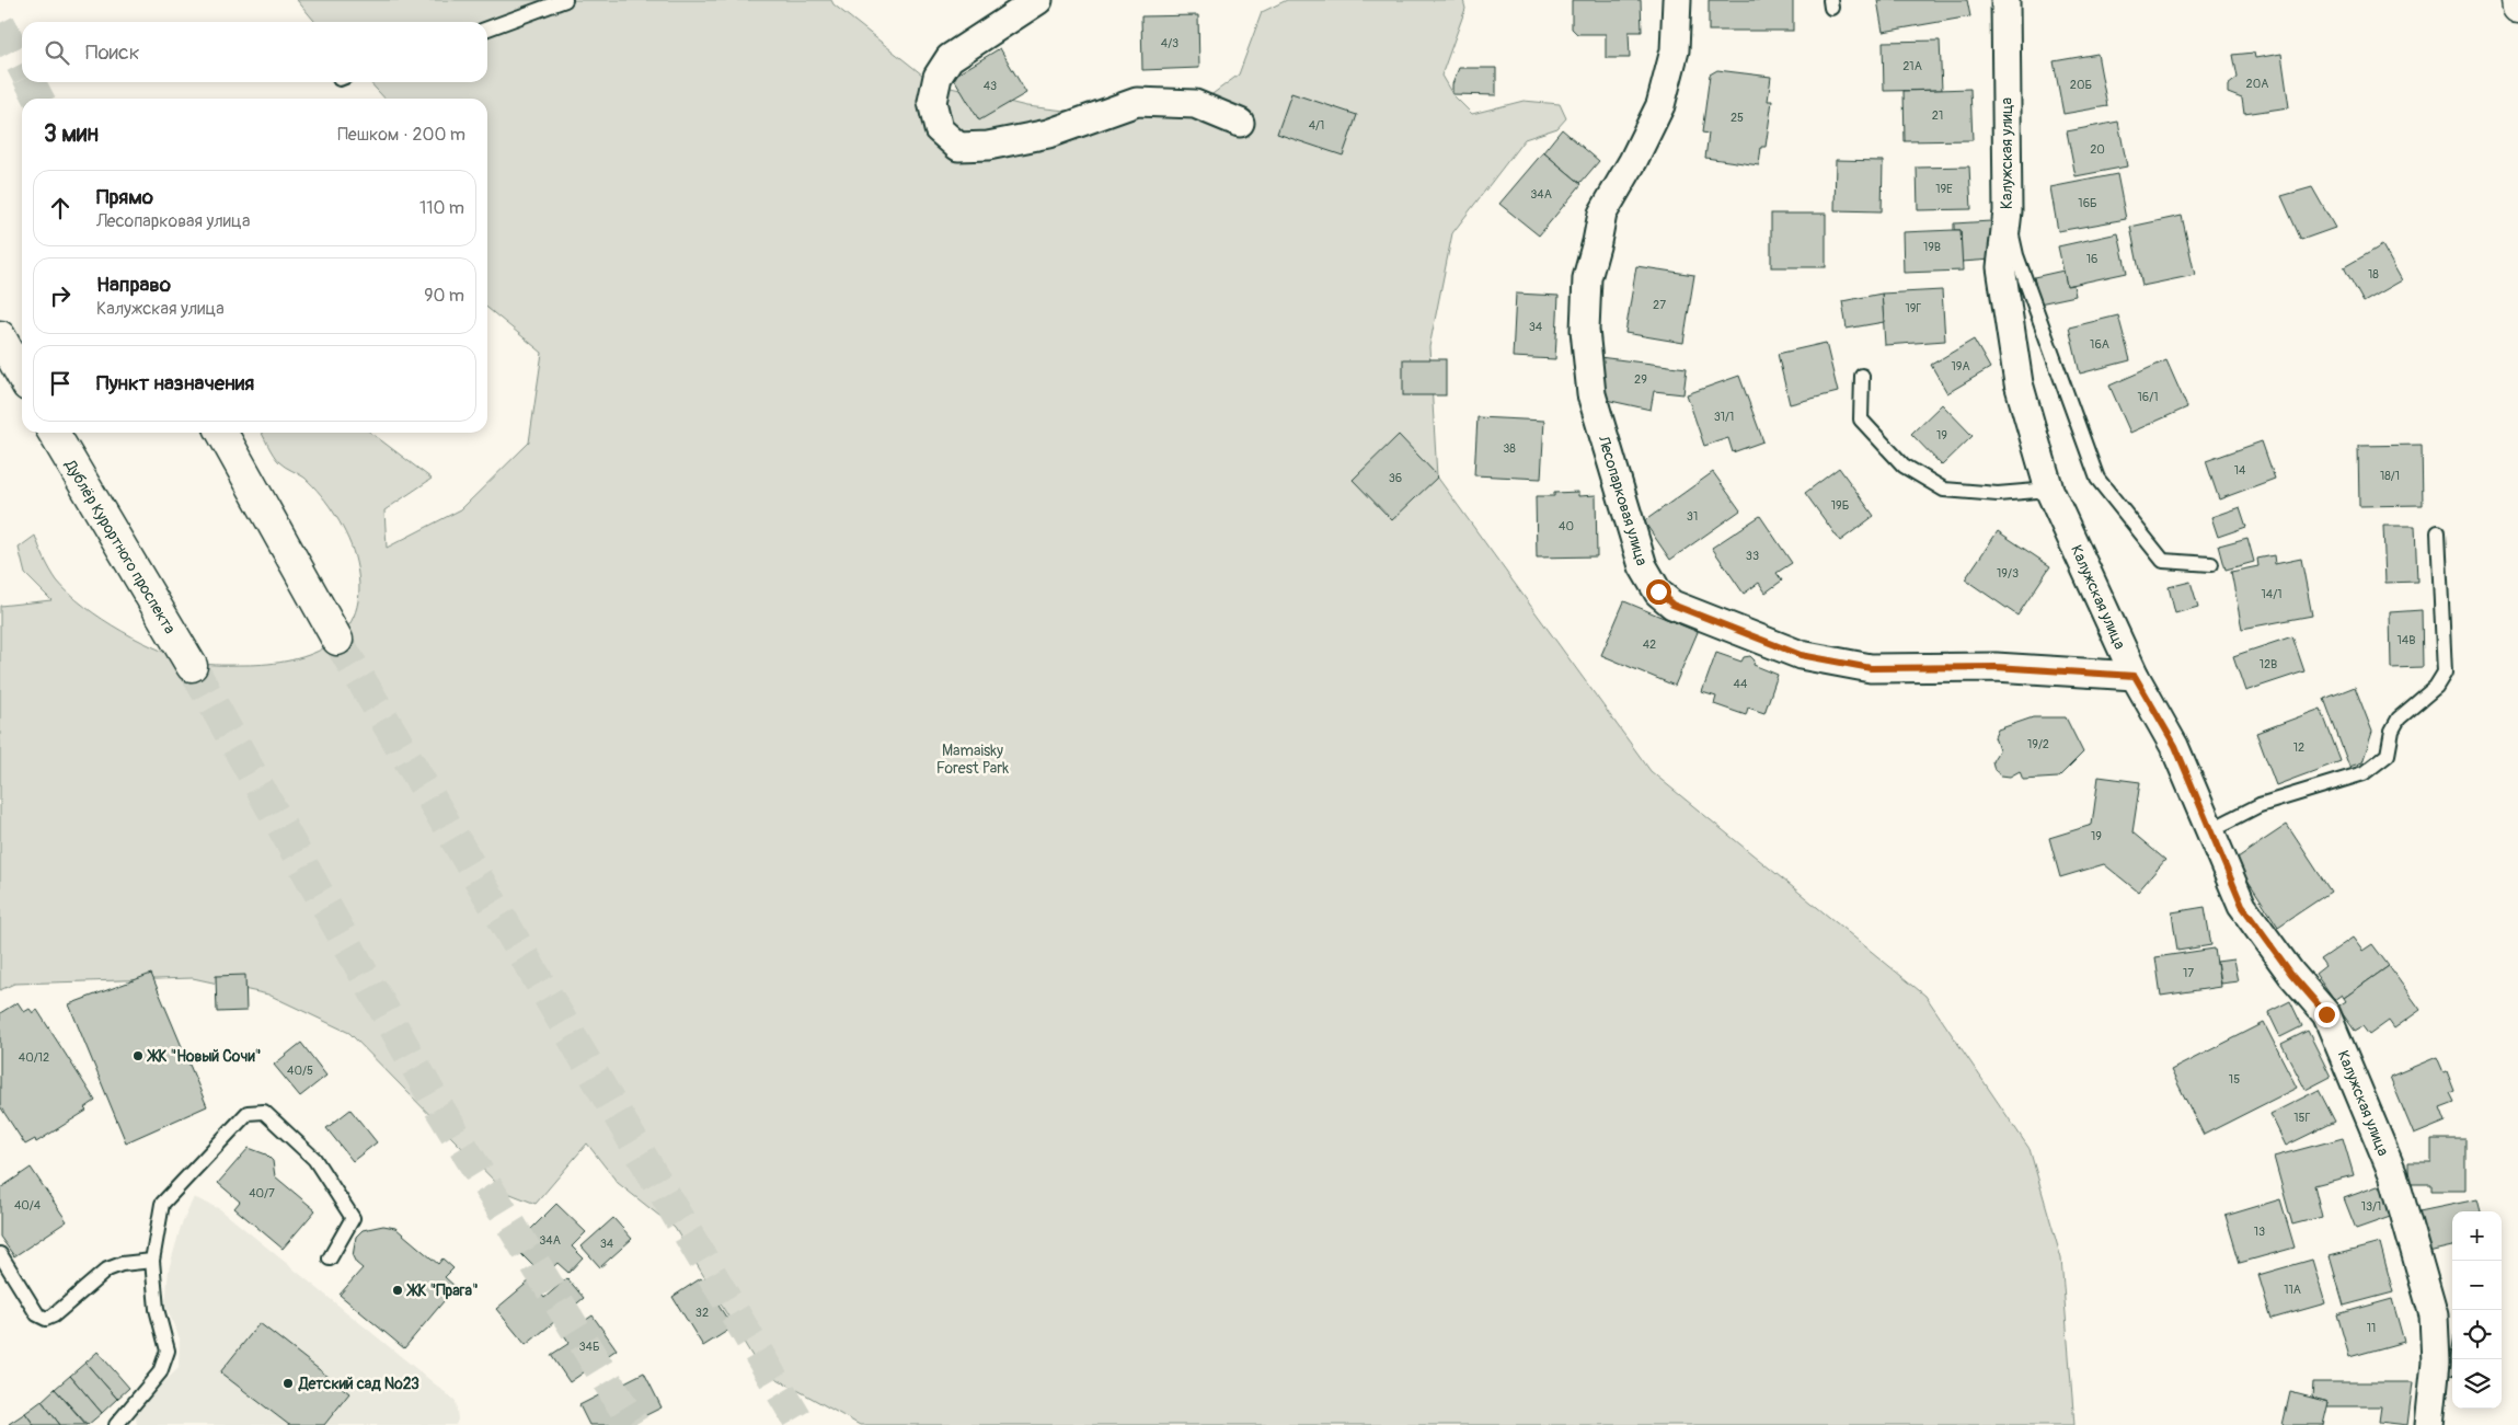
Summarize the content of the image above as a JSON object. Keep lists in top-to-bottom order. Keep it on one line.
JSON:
{"streets":{"main road":["Дублёр Курортного проспекта"],"street":["Калужская улица","Лесопарковая улица"]},"crossings":[["Калужская улица","Лесопарковая улица"]],"parks":["Mamaisky Forest Park"],"places":["ЖК \"Новый Сочи\"","ЖК \"Прага\"","Детский сад №23"],"house_numbers":["4/3","21А","20А","20Б","43","21","25","4/1","20","19Е","34А","16Б","19В","16","18","27","19Г","34","16А","19А","29","16/1","31/1","19","38","14","18/1","36","19Б","31","40","33","19/3","14/1","14В","42","12В","44","19/2","12","19","17","40/12","40/5","15","15Г","40/7","40/4","13/1","13","34А","34","11А","32","11","34Б"],"page":{"search":"Поиск","heading":["3 мин","Пешком · 200 m"],"list":[["Прямо","Лесопарковая улица","110 m"],["Направо","Калужская улица","90 m"],"Пункт назначения"],"map_buttons":["+","−"]}}
